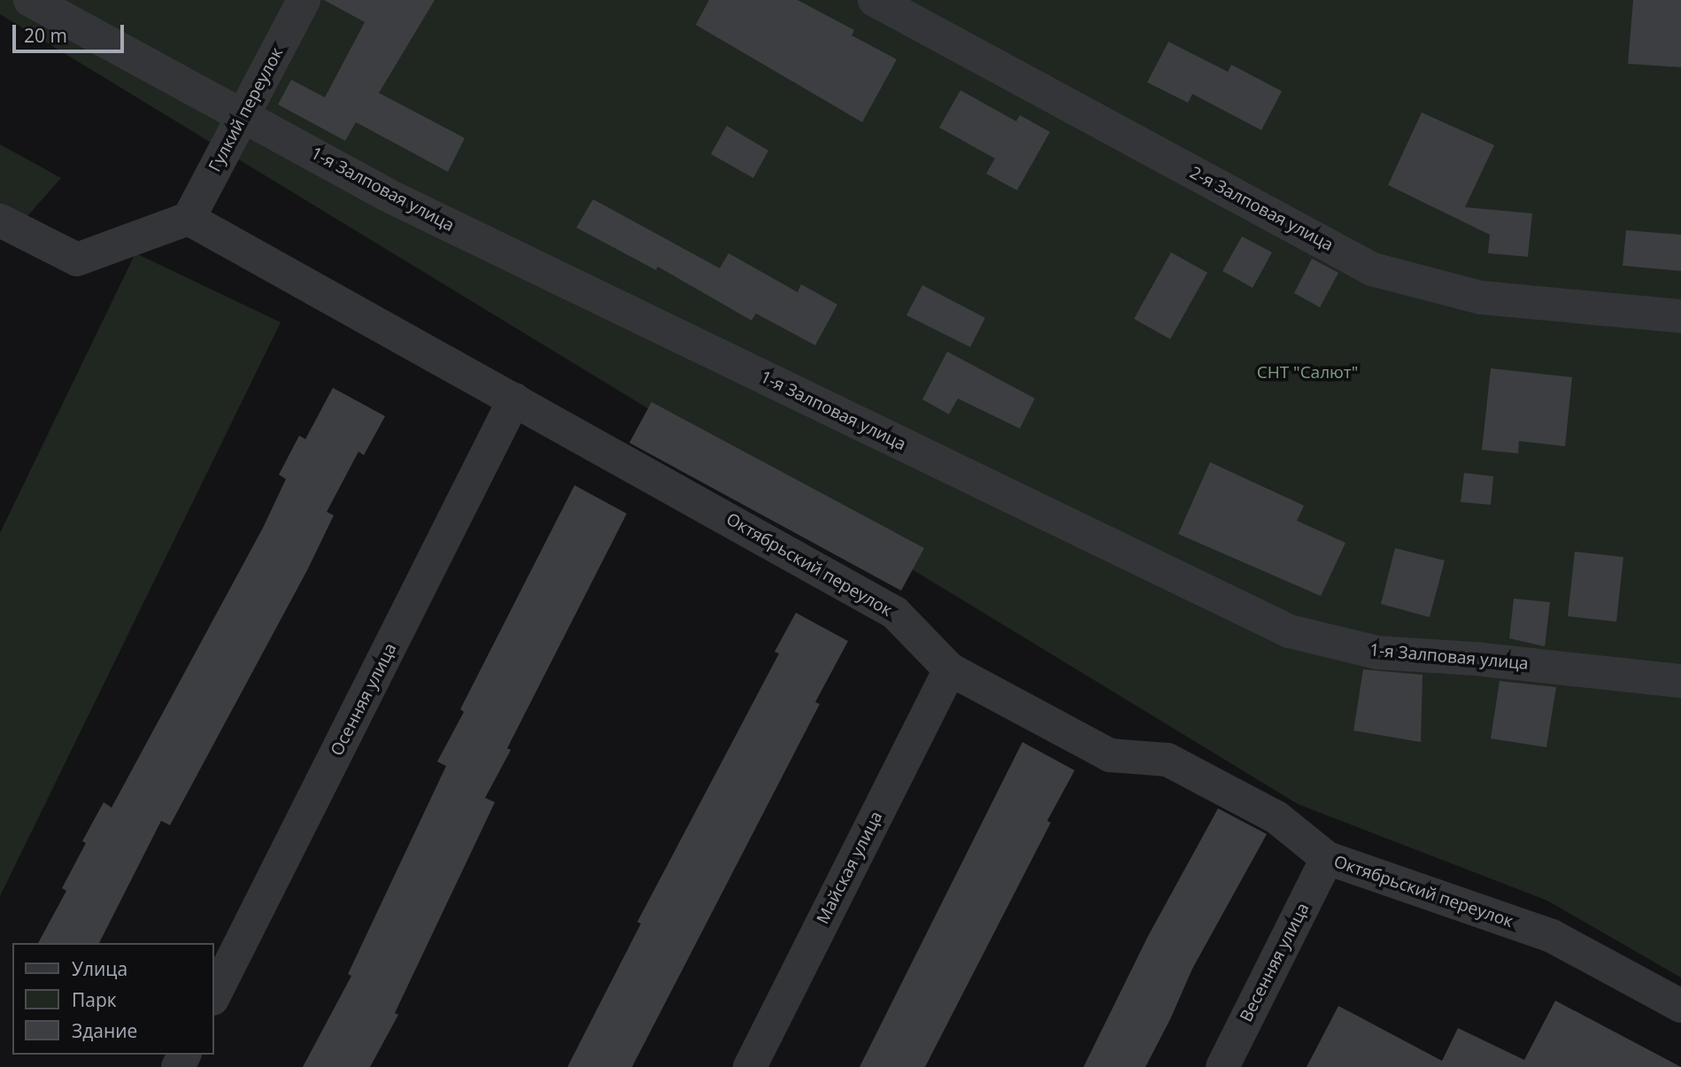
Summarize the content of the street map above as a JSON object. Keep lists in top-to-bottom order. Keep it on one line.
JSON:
{"streets":{"street":["Гулкий переулок","1-я Залповая улица","2-я Залповая улица","Октябрьский переулок","Осенняя улица","Майская улица","Весенняя улица"]},"crossings":[["Гулкий переулок","1-я Залповая улица"],["Гулкий переулок","Октябрьский переулок"],["Октябрьский переулок","Осенняя улица"],["Октябрьский переулок","Майская улица"],["Октябрьский переулок","Весенняя улица"]],"parks":["СНТ \"Салют\""],"legend":["Улица","Парк","Здание"],"scale_bar":"20 m"}
